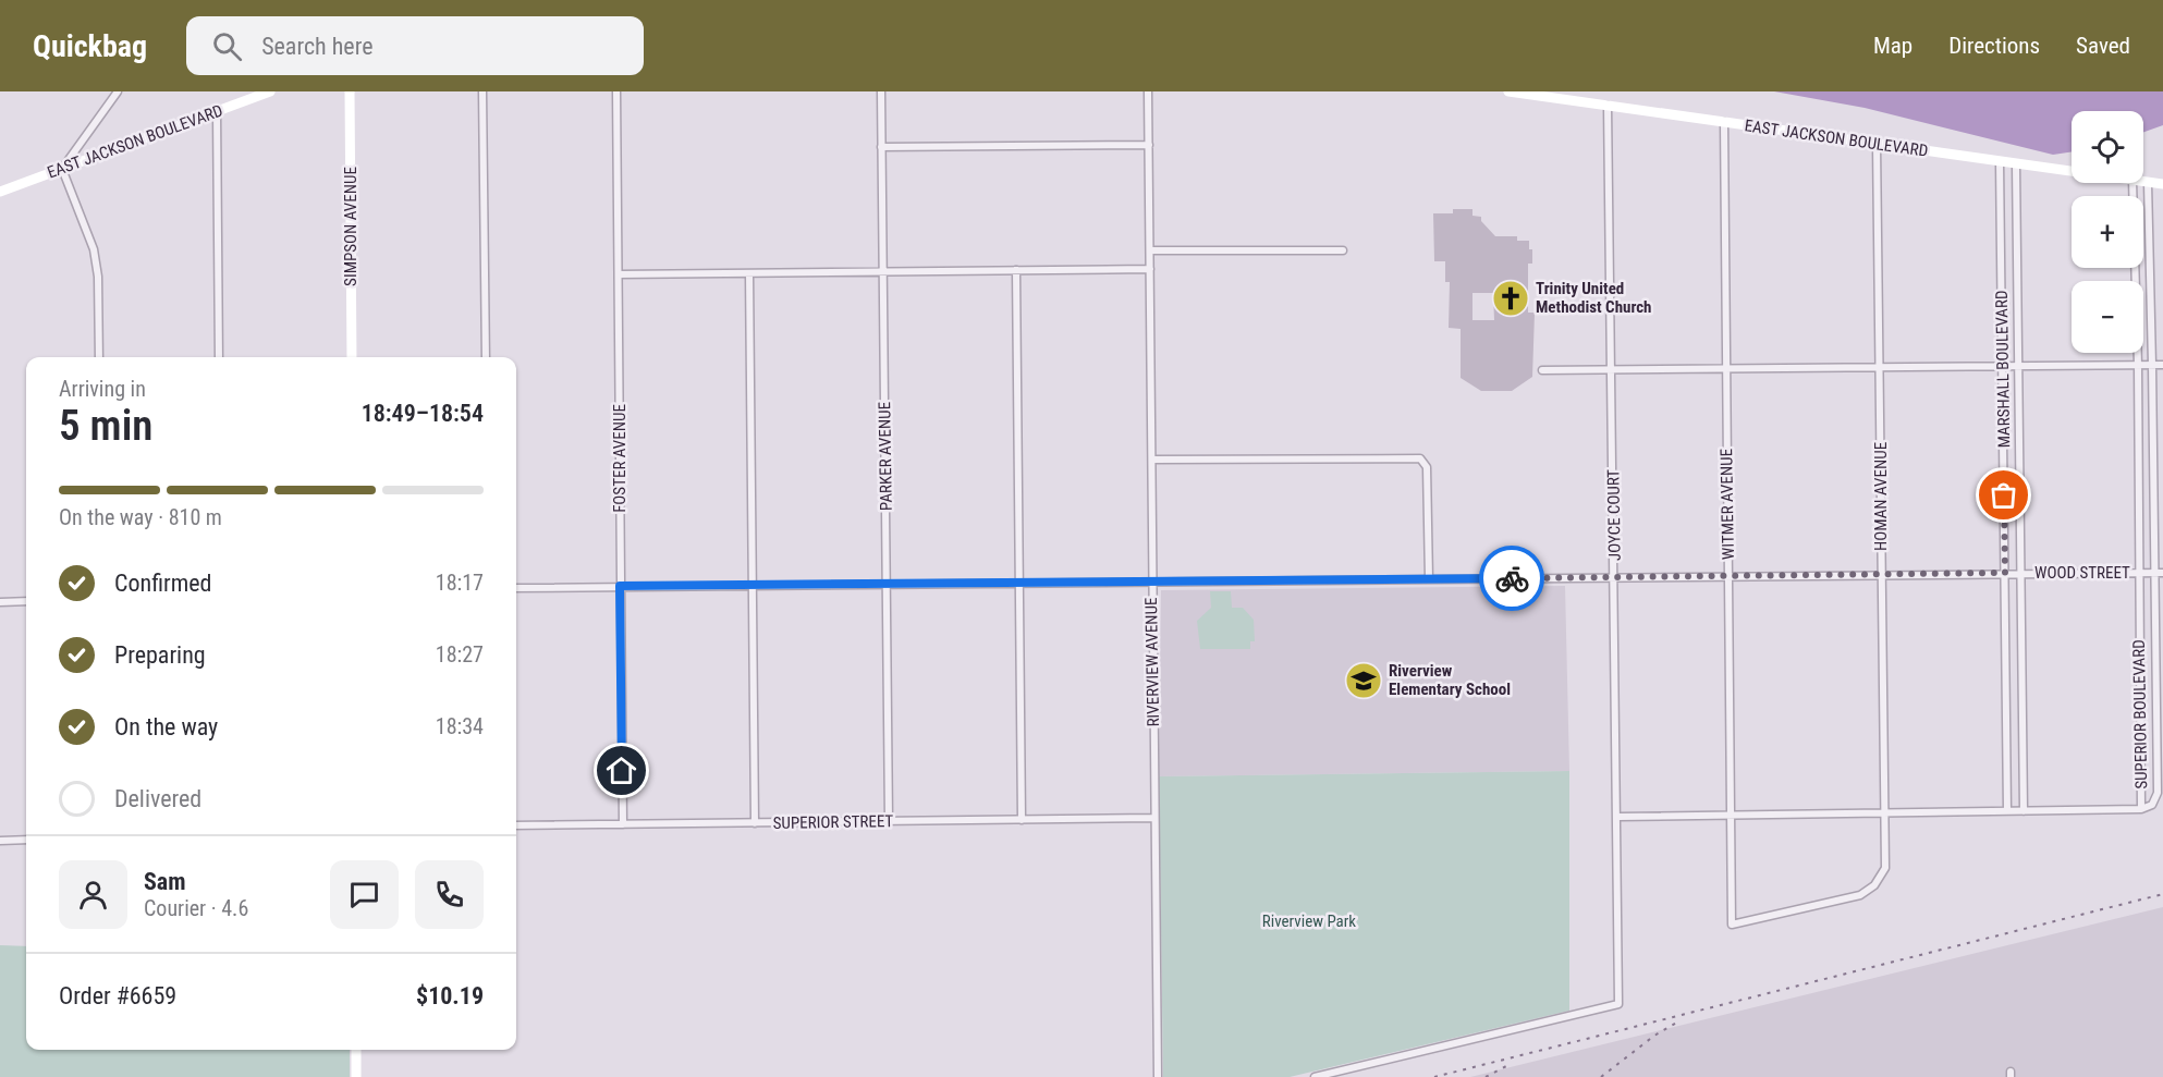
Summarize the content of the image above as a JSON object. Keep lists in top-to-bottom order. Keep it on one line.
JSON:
{"streets":{"main road":["EAST JACKSON BOULEVARD","SIMPSON AVENUE"],"street":["MARSHALL BOULEVARD","PARKER AVENUE","FOSTER AVENUE","HOMAN AVENUE","WITMER AVENUE","JOYCE COURT","WOOD STREET","RIVERVIEW AVENUE","SUPERIOR BOULEVARD","SUPERIOR STREET"]},"crossings":[["EAST JACKSON BOULEVARD","MARSHALL BOULEVARD"],["EAST JACKSON BOULEVARD","HOMAN AVENUE"],["EAST JACKSON BOULEVARD","WITMER AVENUE"],["EAST JACKSON BOULEVARD","JOYCE COURT"],["EAST JACKSON BOULEVARD","SUPERIOR BOULEVARD"],["MARSHALL BOULEVARD","WOOD STREET"],["PARKER AVENUE","WOOD STREET"],["PARKER AVENUE","SUPERIOR STREET"],["FOSTER AVENUE","WOOD STREET"],["FOSTER AVENUE","SUPERIOR STREET"],["HOMAN AVENUE","WITMER AVENUE"],["HOMAN AVENUE","WOOD STREET"],["WITMER AVENUE","WOOD STREET"],["JOYCE COURT","WOOD STREET"],["WOOD STREET","RIVERVIEW AVENUE"],["WOOD STREET","SUPERIOR BOULEVARD"],["RIVERVIEW AVENUE","SUPERIOR STREET"]],"parks":["Riverview Park"],"places":{"church":["Trinity United Methodist Church"],"school or university":["Riverview Elementary School"]},"page":{"header":"Quickbag","search":"Search here","nav":["Map","Directions","Saved"],"map_buttons":["+","−"],"heading":["5 min","Arriving in","18:49–18:54"],"panel":["Sam","Courier · 4.6","Order #6659","$10.19"],"bar":"On the way · 810 m","list":[["Confirmed","18:17"],["Preparing","18:27"],["On the way","18:34"],"Delivered"]}}
